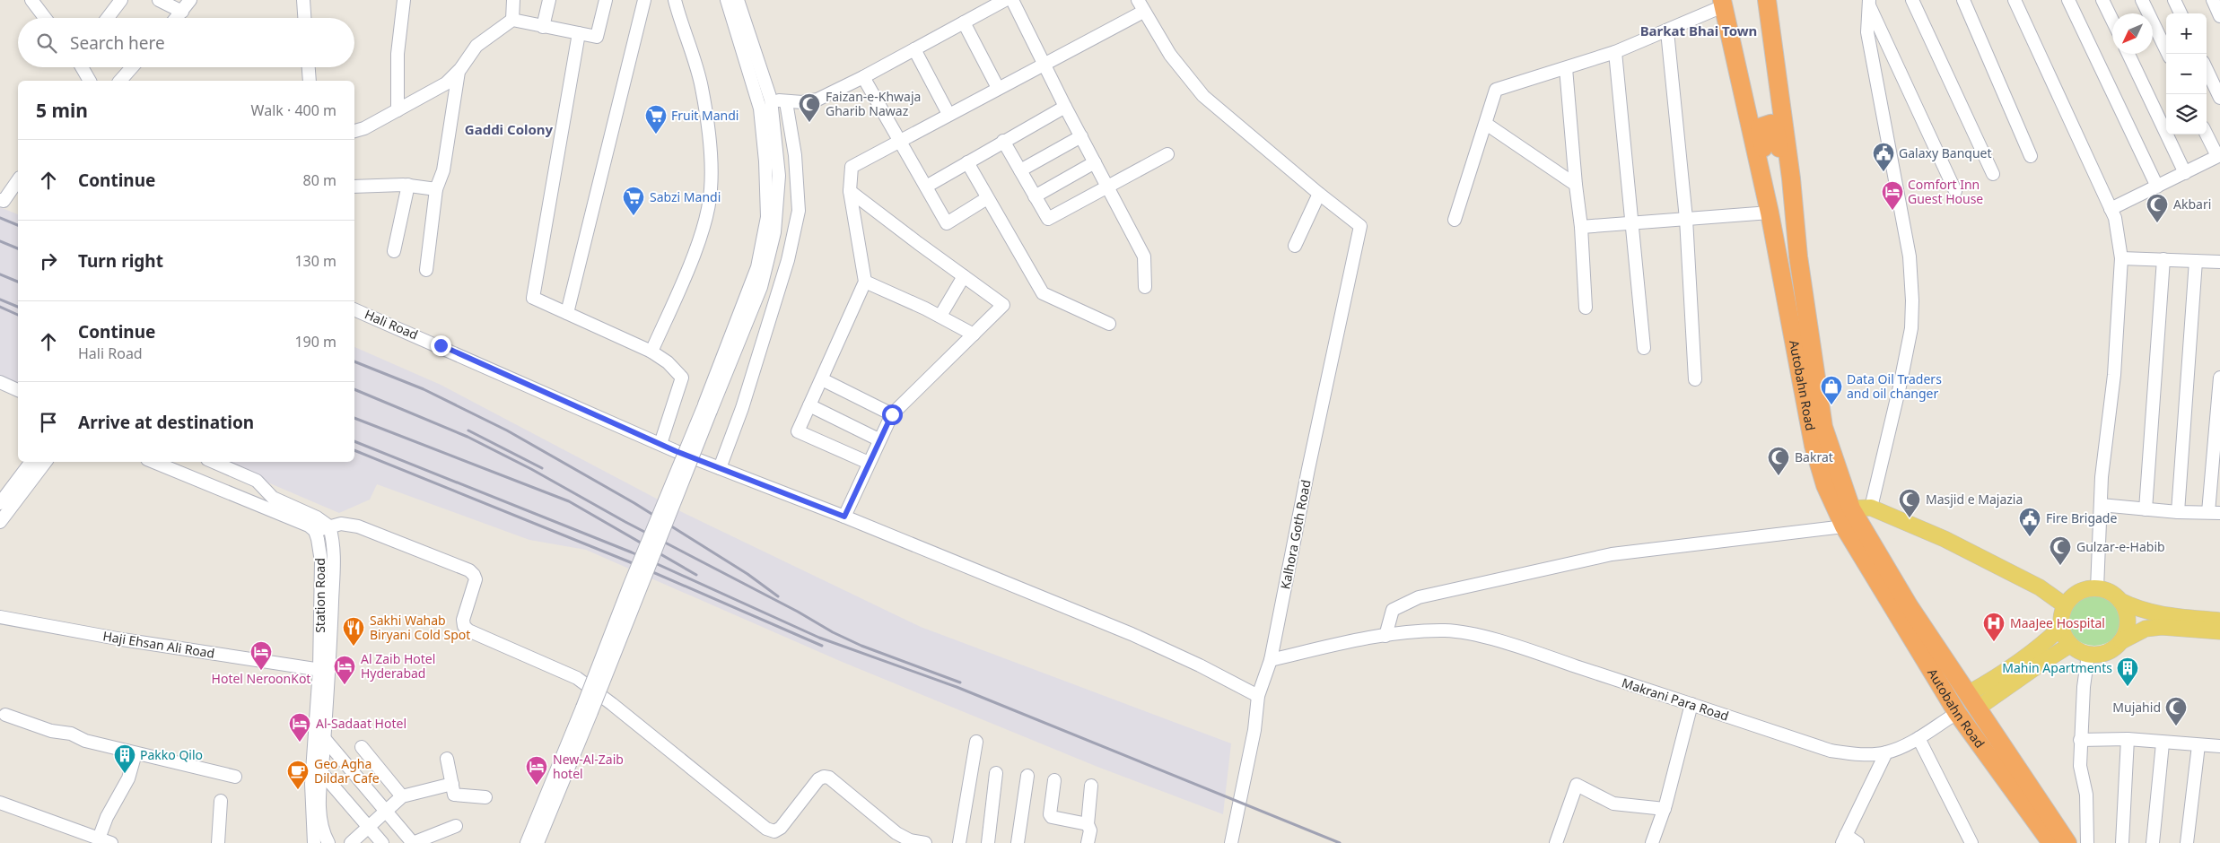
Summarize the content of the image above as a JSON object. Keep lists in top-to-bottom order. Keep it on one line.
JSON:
{"streets":{"highway":["Autobahn Road"],"street":["Hali Road","Kalhora Goth Road","Station Road","Haji Ehsan Ali Road","Makrani Para Road"]},"crossings":[["Hali Road","Kalhora Goth Road"],["Autobahn Road","Makrani Para Road"],["Kalhora Goth Road","Makrani Para Road"],["Station Road","Haji Ehsan Ali Road"]],"districts":["Barkat Bhai Town","Gaddi Colony"],"places":{"mosque":["Faizan-e-Khwaja Gharib Nawaz","Akbari","Bakrat","Masjid e Majazia","Gulzar-e-Habib","Mujahid"],"supermarket":["Fruit Mandi","Sabzi Mandi"],"public building":["Galaxy Banquet","Fire Brigade"],"hotel":["Comfort Inn Guest House","Hotel NeroonKot","Al Zaib Hotel Hyderabad","Al-Sadaat Hotel","New-Al-Zaib hotel"],"shop":["Data Oil Traders and oil changer"],"hospital":["MaaJee Hospital"],"restaurant":["Sakhi Wahab Biryani Cold Spot"],"building":["Mahin Apartments","Pakko Qilo"],"cafe":["Geo Agha Dildar Cafe"]},"north":"bottom left","page":{"map_buttons":["+","−"],"search":"Search here","heading":["5 min","Walk · 400 m"],"list":[["Continue","80 m"],["Turn right","130 m"],["Continue","Hali Road","190 m"],"Arrive at destination"]}}
